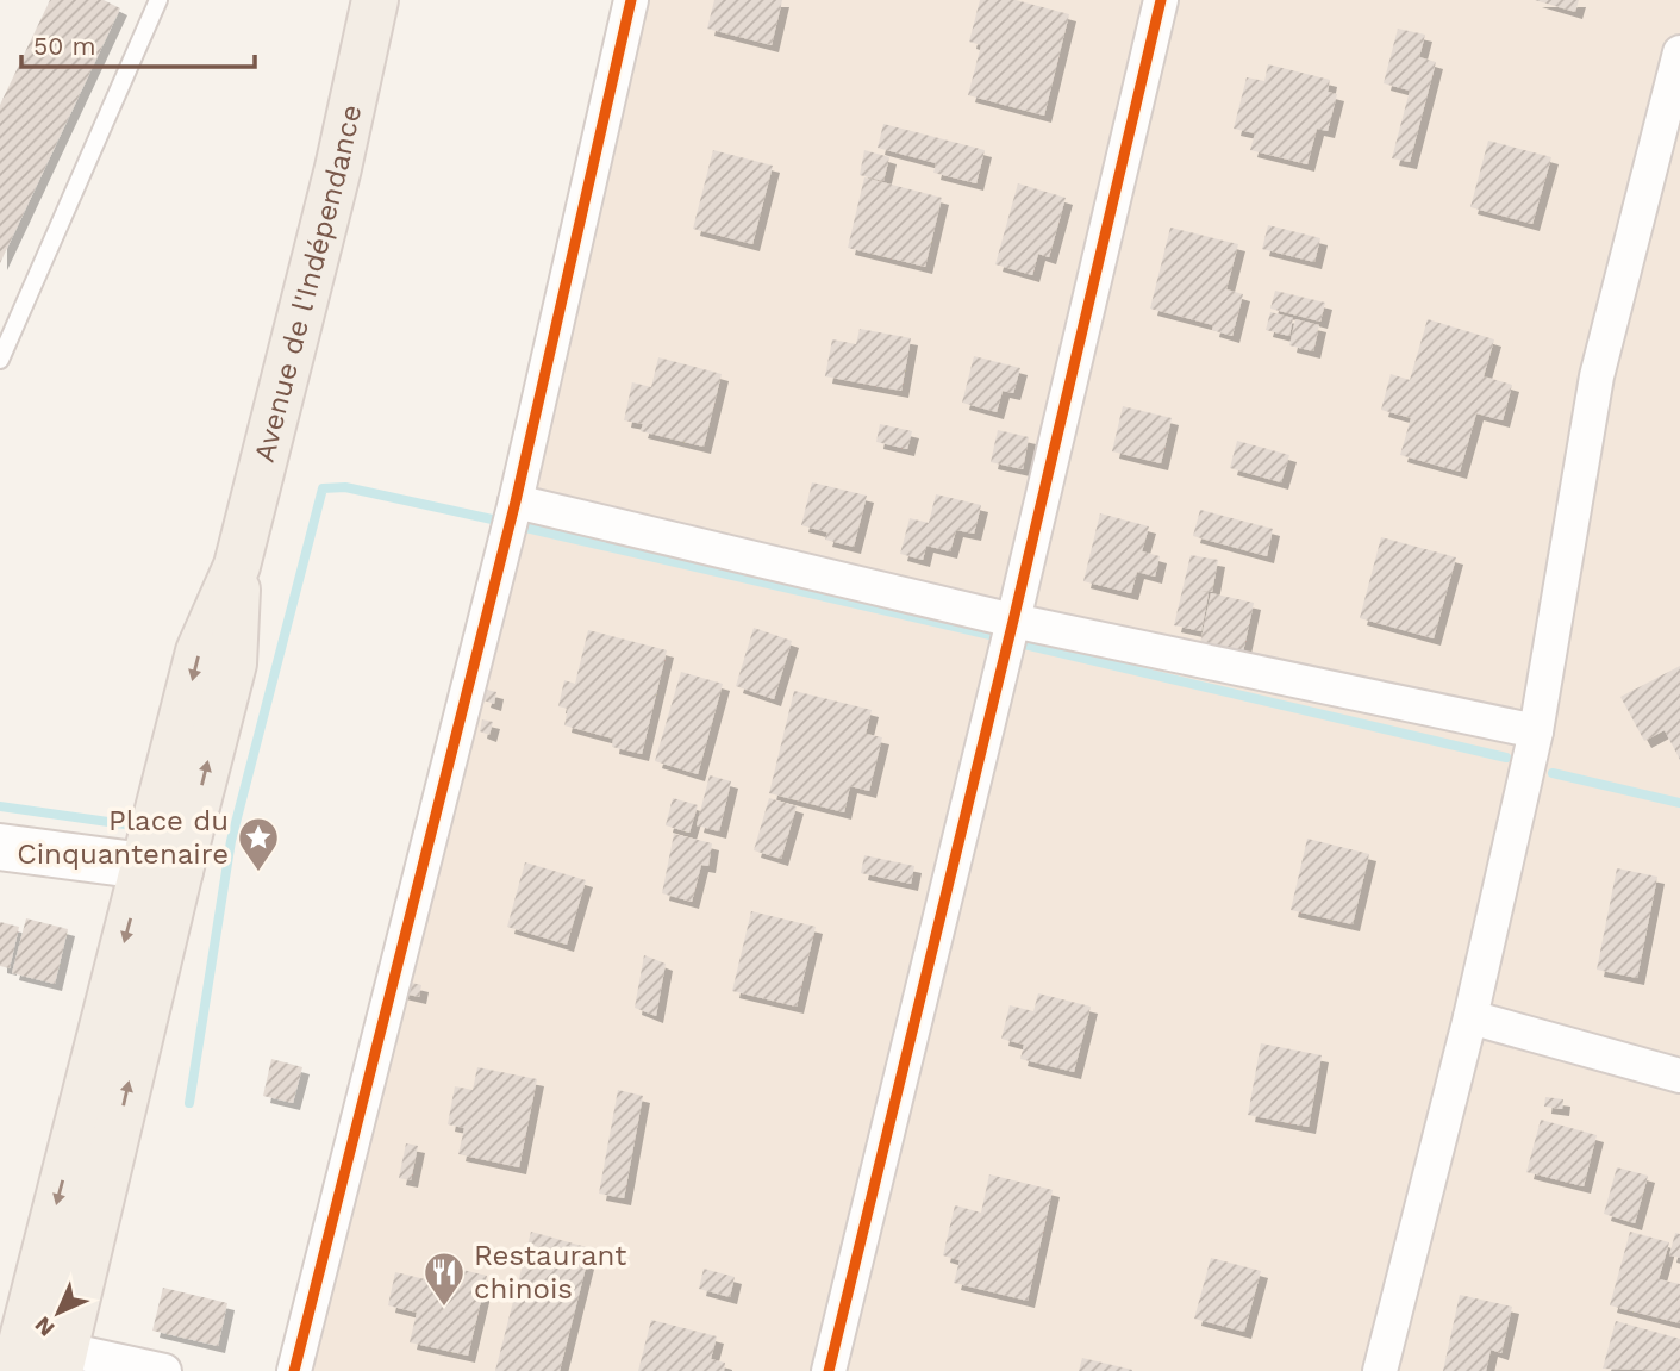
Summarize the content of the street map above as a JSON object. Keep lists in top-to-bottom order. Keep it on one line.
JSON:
{"streets":{"main road":["Avenue de l'Indépendance"]},"places":{"place":["Place du Cinquantenaire"],"restaurant":["Restaurant chinois"]},"scale_bar":"50 m","north":"bottom left"}
